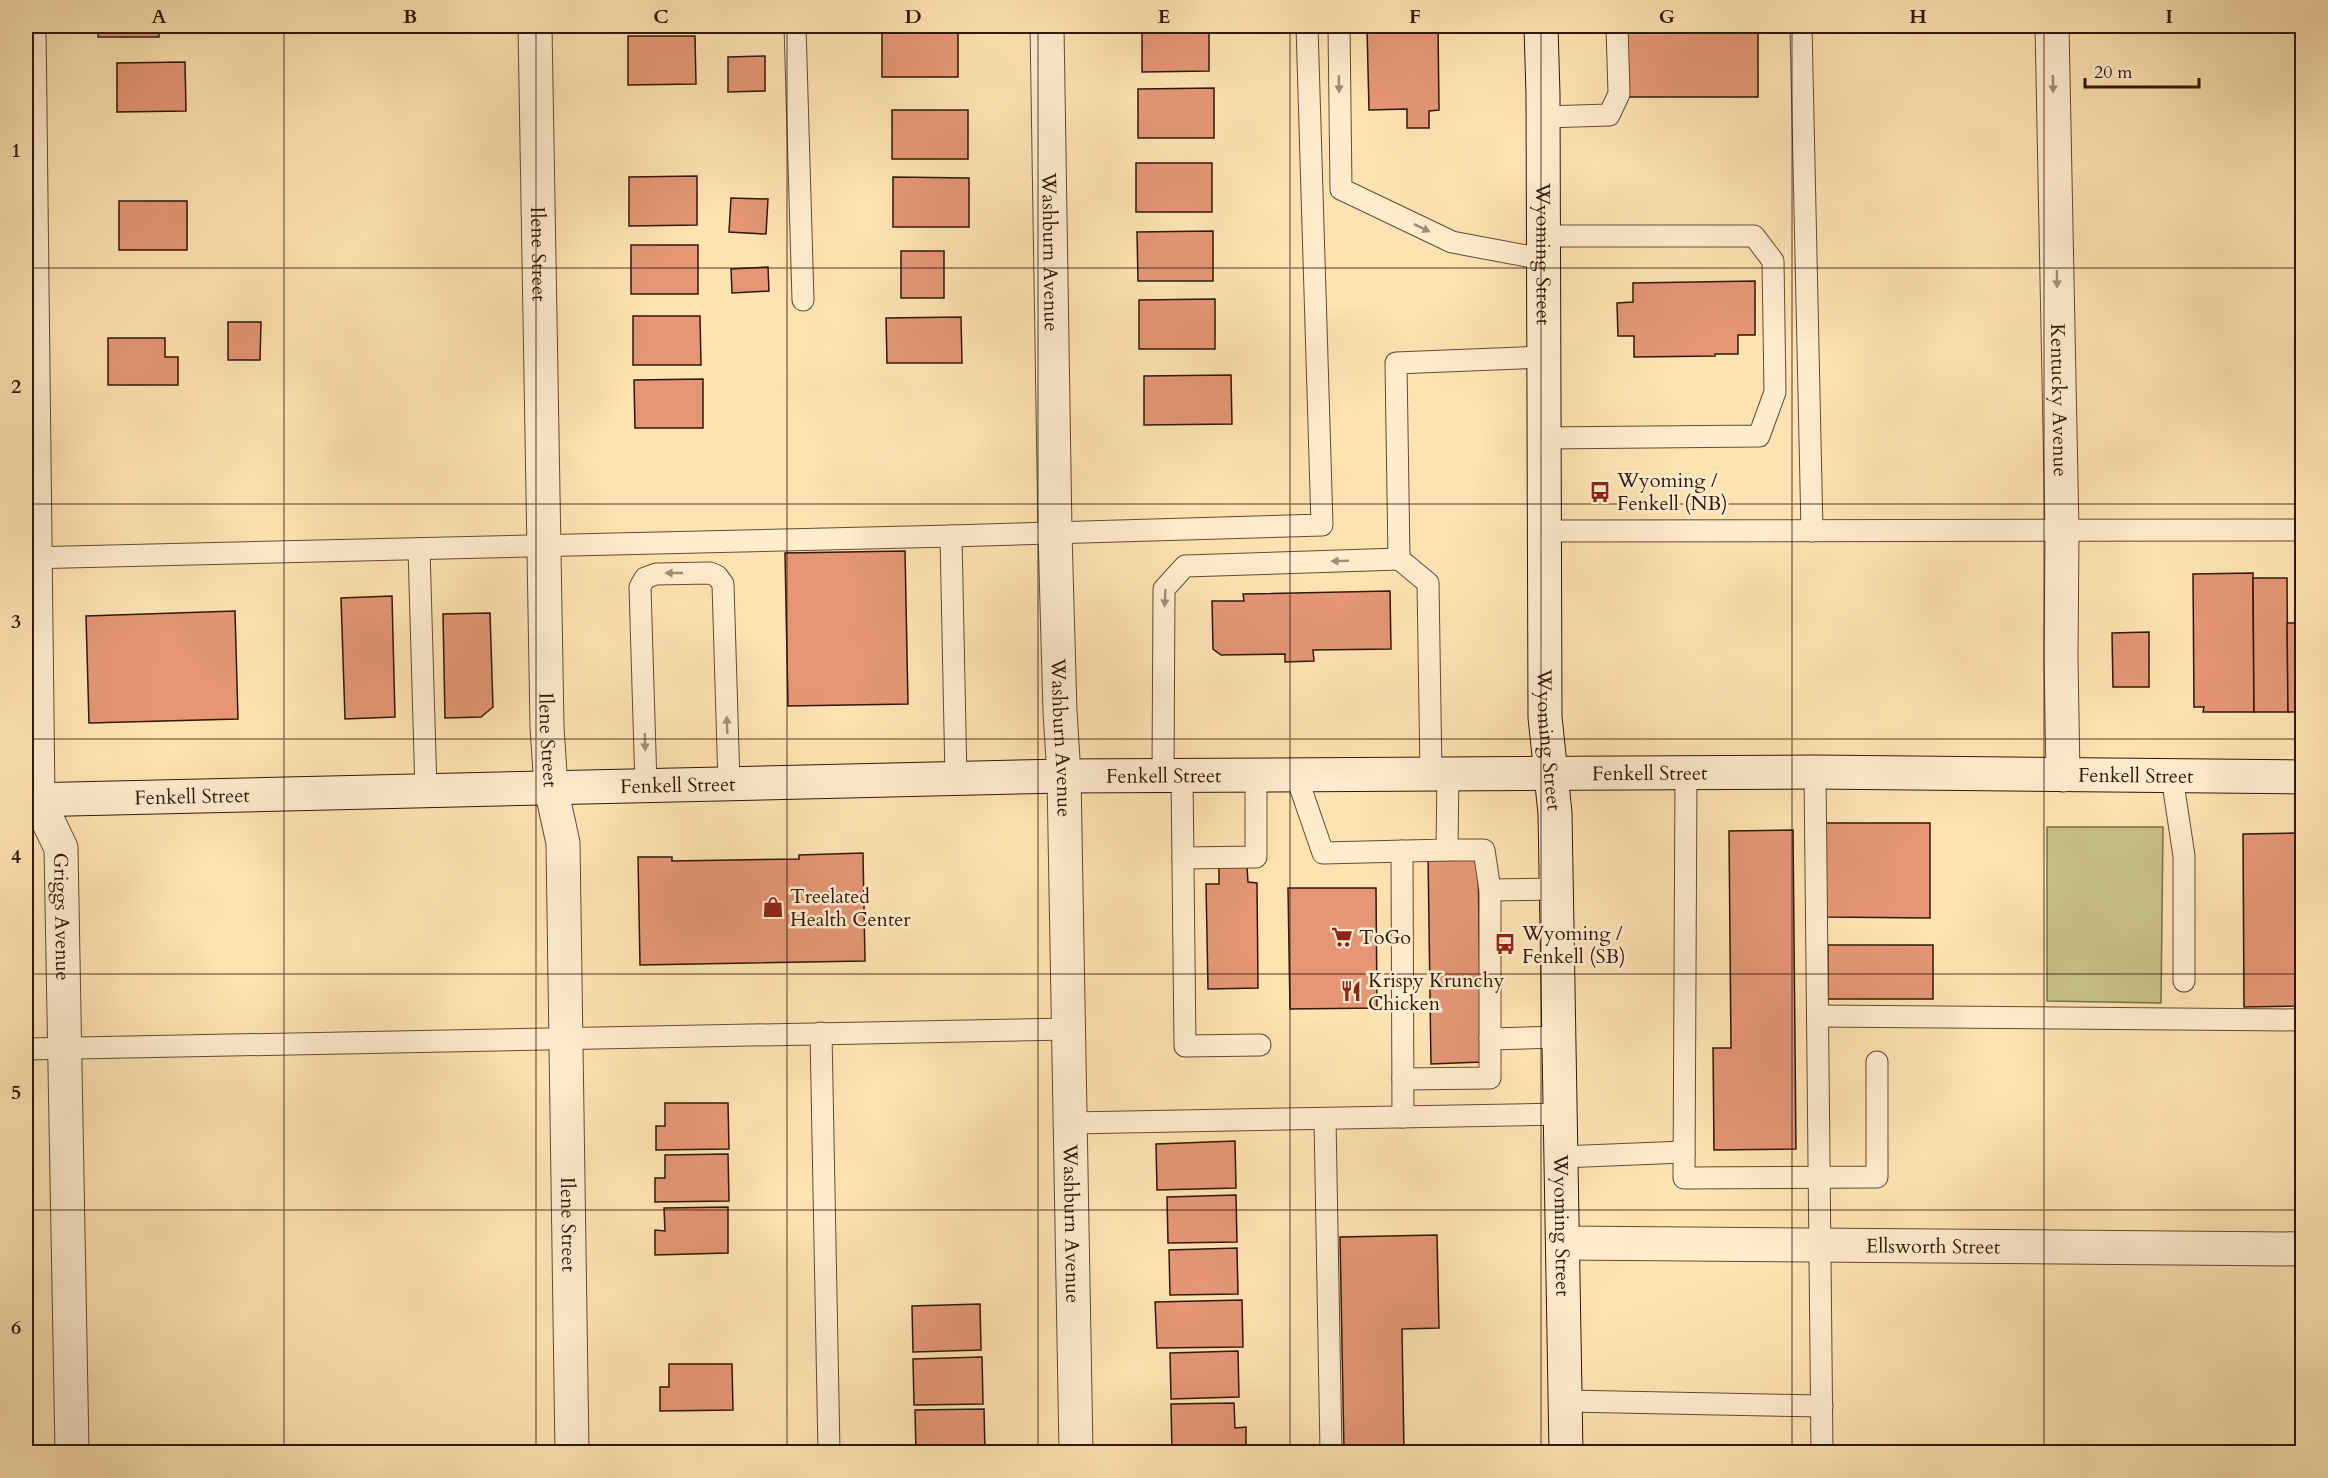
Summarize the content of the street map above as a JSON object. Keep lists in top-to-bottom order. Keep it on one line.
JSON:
{"streets":{"street":["Washburn Avenue","Wyoming Street","Ilene Street","Kentucky Avenue","Fenkell Street","Griggs Avenue","Ellsworth Street"]},"crossings":[["Washburn Avenue","Fenkell Street"],["Wyoming Street","Fenkell Street"],["Wyoming Street","Ellsworth Street"],["Ilene Street","Fenkell Street"],["Kentucky Avenue","Fenkell Street"],["Fenkell Street","Griggs Avenue"]],"one_way":["Kentucky Avenue"],"places":{"bus stop":["Wyoming / Fenkell (NB)","Wyoming / Fenkell (SB)"],"shop":["Treelated Health Center"],"supermarket":["ToGo"],"restaurant":["Krispy Krunchy Chicken"]},"scale_bar":"20 m","grid":{"columns":["A","B","C","D","E","F","G","H","I"],"rows":["1","2","3","4","5","6"]}}
